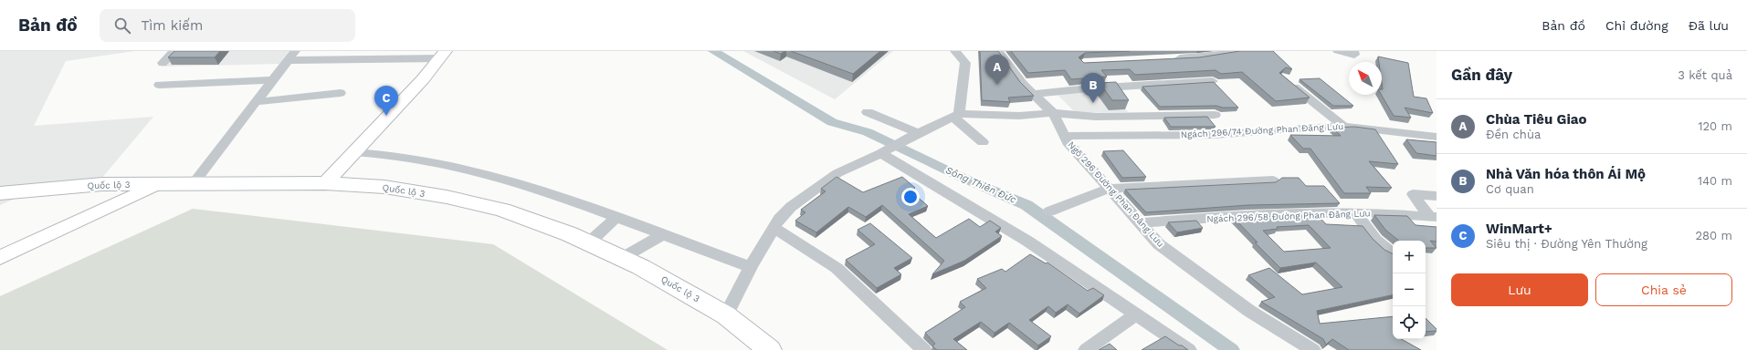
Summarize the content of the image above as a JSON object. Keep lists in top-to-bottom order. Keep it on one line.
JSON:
{"streets":{"highway":["Quốc lộ 3"],"street":["Ngách 296/74 Đường Phan Đăng Lưu","Ngõ 296 Đường Phan Đăng Lưu","Ngách 296/58 Đường Phan Đăng Lưu"]},"crossings":[["Ngách 296/74 Đường Phan Đăng Lưu","Ngõ 296 Đường Phan Đăng Lưu"],["Ngõ 296 Đường Phan Đăng Lưu","Ngách 296/58 Đường Phan Đăng Lưu"]],"water":["Sông Thiên Đức"],"north":"top left","page":{"header":"Bản đồ","search":"Tìm kiếm","nav":["Bản đồ","Chỉ đường","Đã lưu"],"heading":["Gần đây","3 kết quả"],"pins":["A","B","C"],"list":[{"mark":"A","name":"Chùa Tiêu Giao","note":"Đền chùa","value":"120 m"},{"mark":"B","name":"Nhà Văn hóa thôn Ái Mộ","note":"Cơ quan","value":"140 m"},{"mark":"C","name":"WinMart+","note":"Siêu thị · Đường Yên Thường","value":"280 m"}],"map_buttons":["+","−"],"buttons":["Lưu","Chia sẻ"]}}
